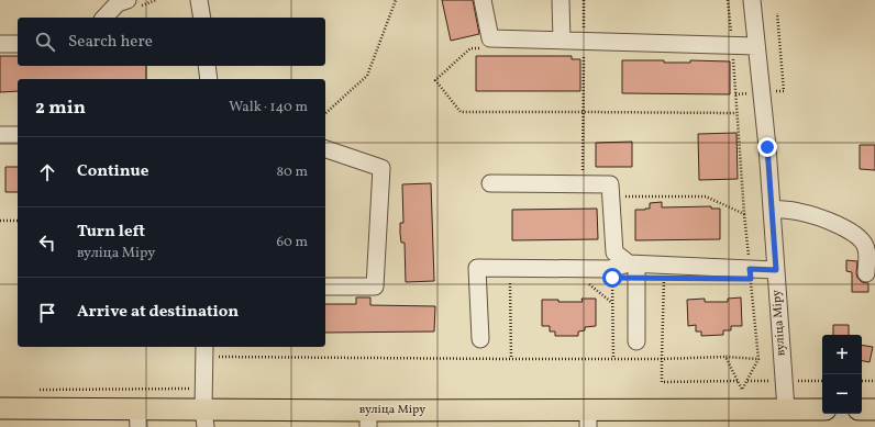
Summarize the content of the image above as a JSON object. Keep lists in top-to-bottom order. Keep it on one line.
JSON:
{"streets":{"main road":["вуліца Міру"]},"page":{"search":"Search here","heading":["2 min","Walk · 140 m"],"list":[["Continue","80 m"],["Turn left","вуліца Міру","60 m"],"Arrive at destination"],"map_buttons":["+","−"]}}
